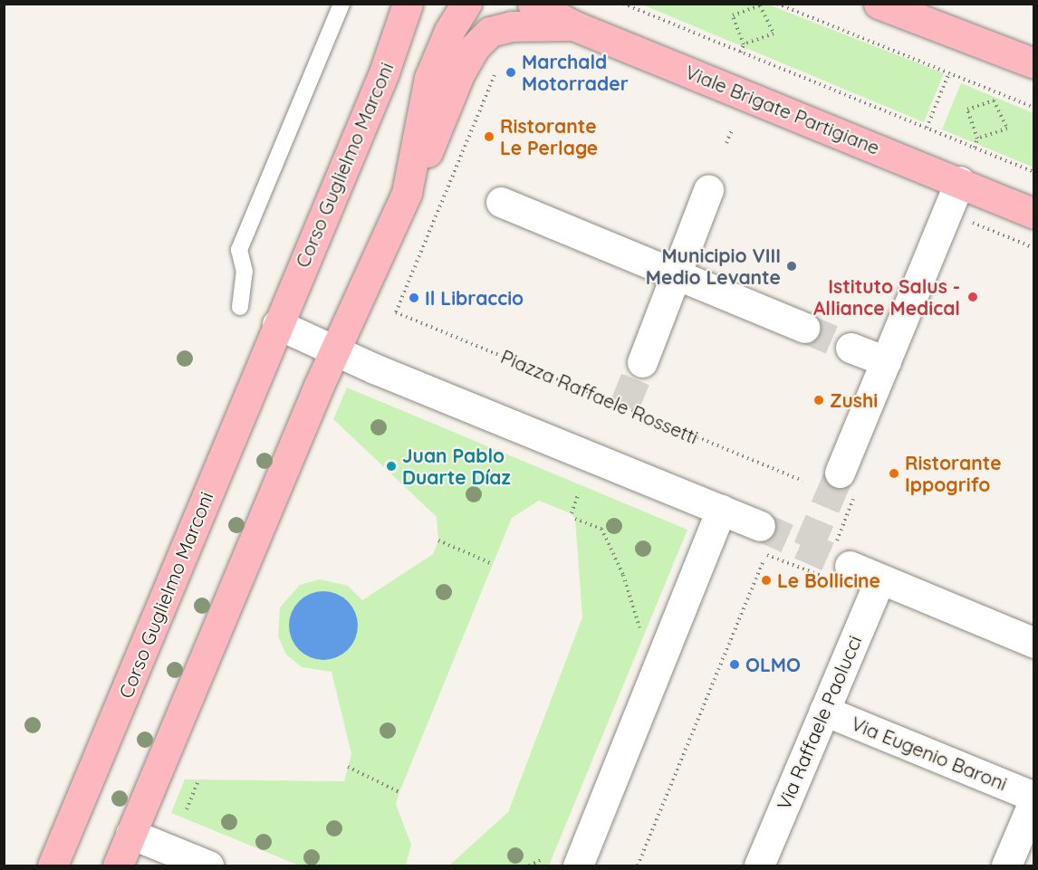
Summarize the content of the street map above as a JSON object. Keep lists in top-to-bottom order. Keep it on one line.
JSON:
{"streets":{"main road":["Viale Brigate Partigiane","Corso Guglielmo Marconi"],"street":["Via Raffaele Paolucci","Via Eugenio Baroni"],"path":["Piazza Raffaele Rossetti"]},"crossings":[["Via Raffaele Paolucci","Via Eugenio Baroni"]],"places":["Marchald Motorrader","Ristorante Le Perlage","Municipio VIII Medio Levante","Istituto Salus - Alliance Medical","Il Libraccio","Zushi","Juan Pablo Duarte Díaz","Ristorante Ippogrifo","Le Bollicine","OLMO"]}
